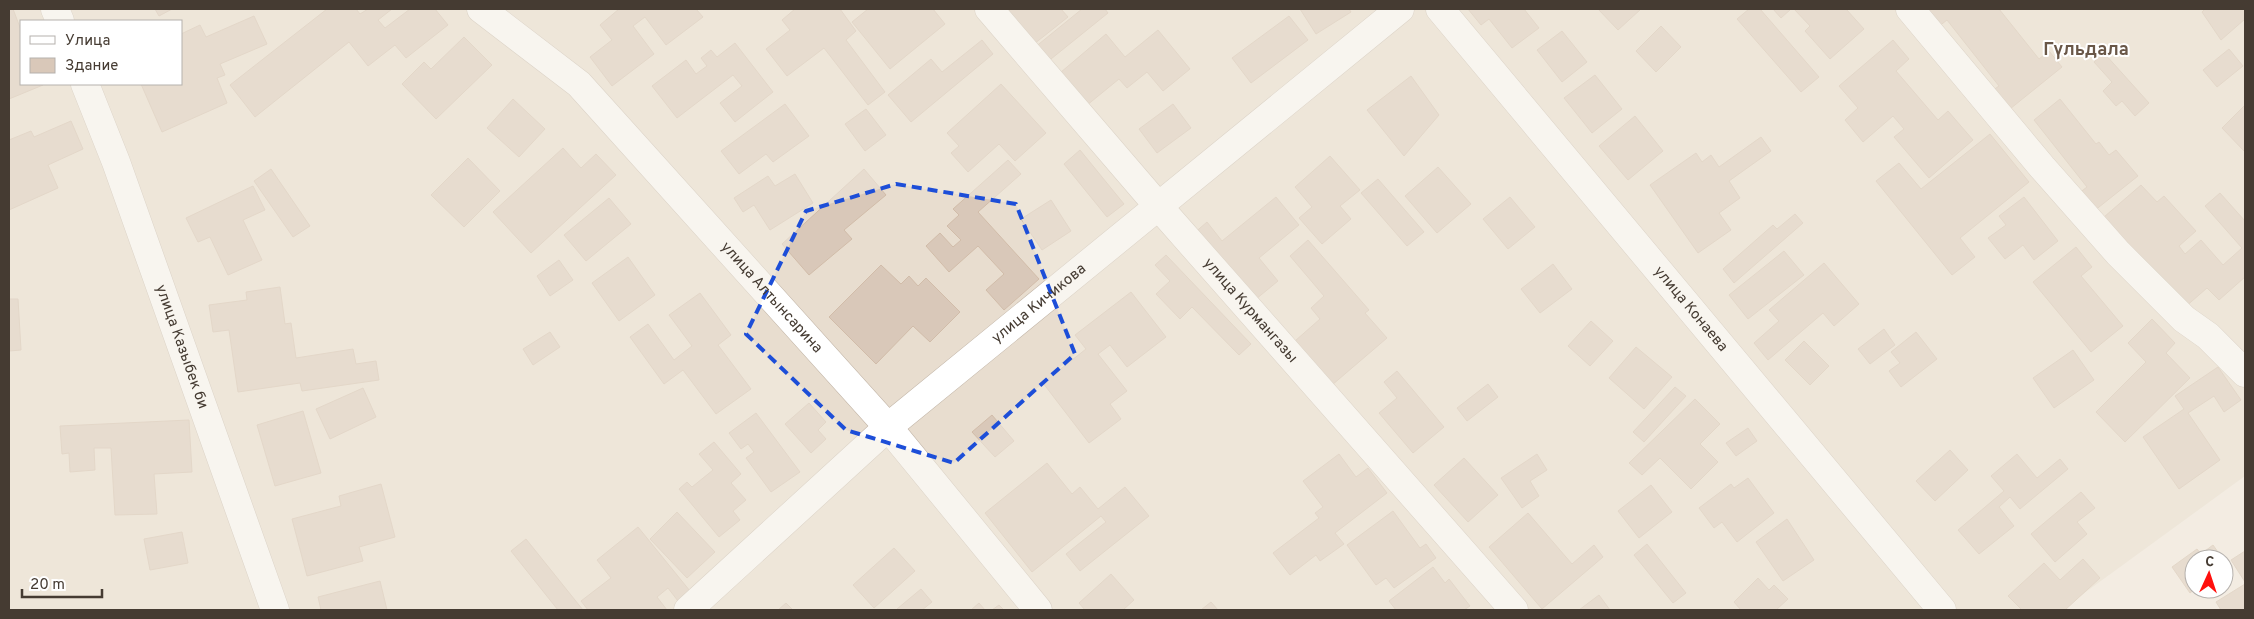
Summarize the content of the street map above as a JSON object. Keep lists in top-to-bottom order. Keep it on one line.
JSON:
{"streets":{"street":["улица Алтынсарина","улица Кичикова","улица Курмангазы","улица Конаева","улица Казыбек би"]},"crossings":[["улица Алтынсарина","улица Кичикова"],["улица Кичикова","улица Курмангазы"]],"districts":["Гүльдала"],"legend":["Улица","Здание"],"scale_bar":"20 m","north":"top"}
